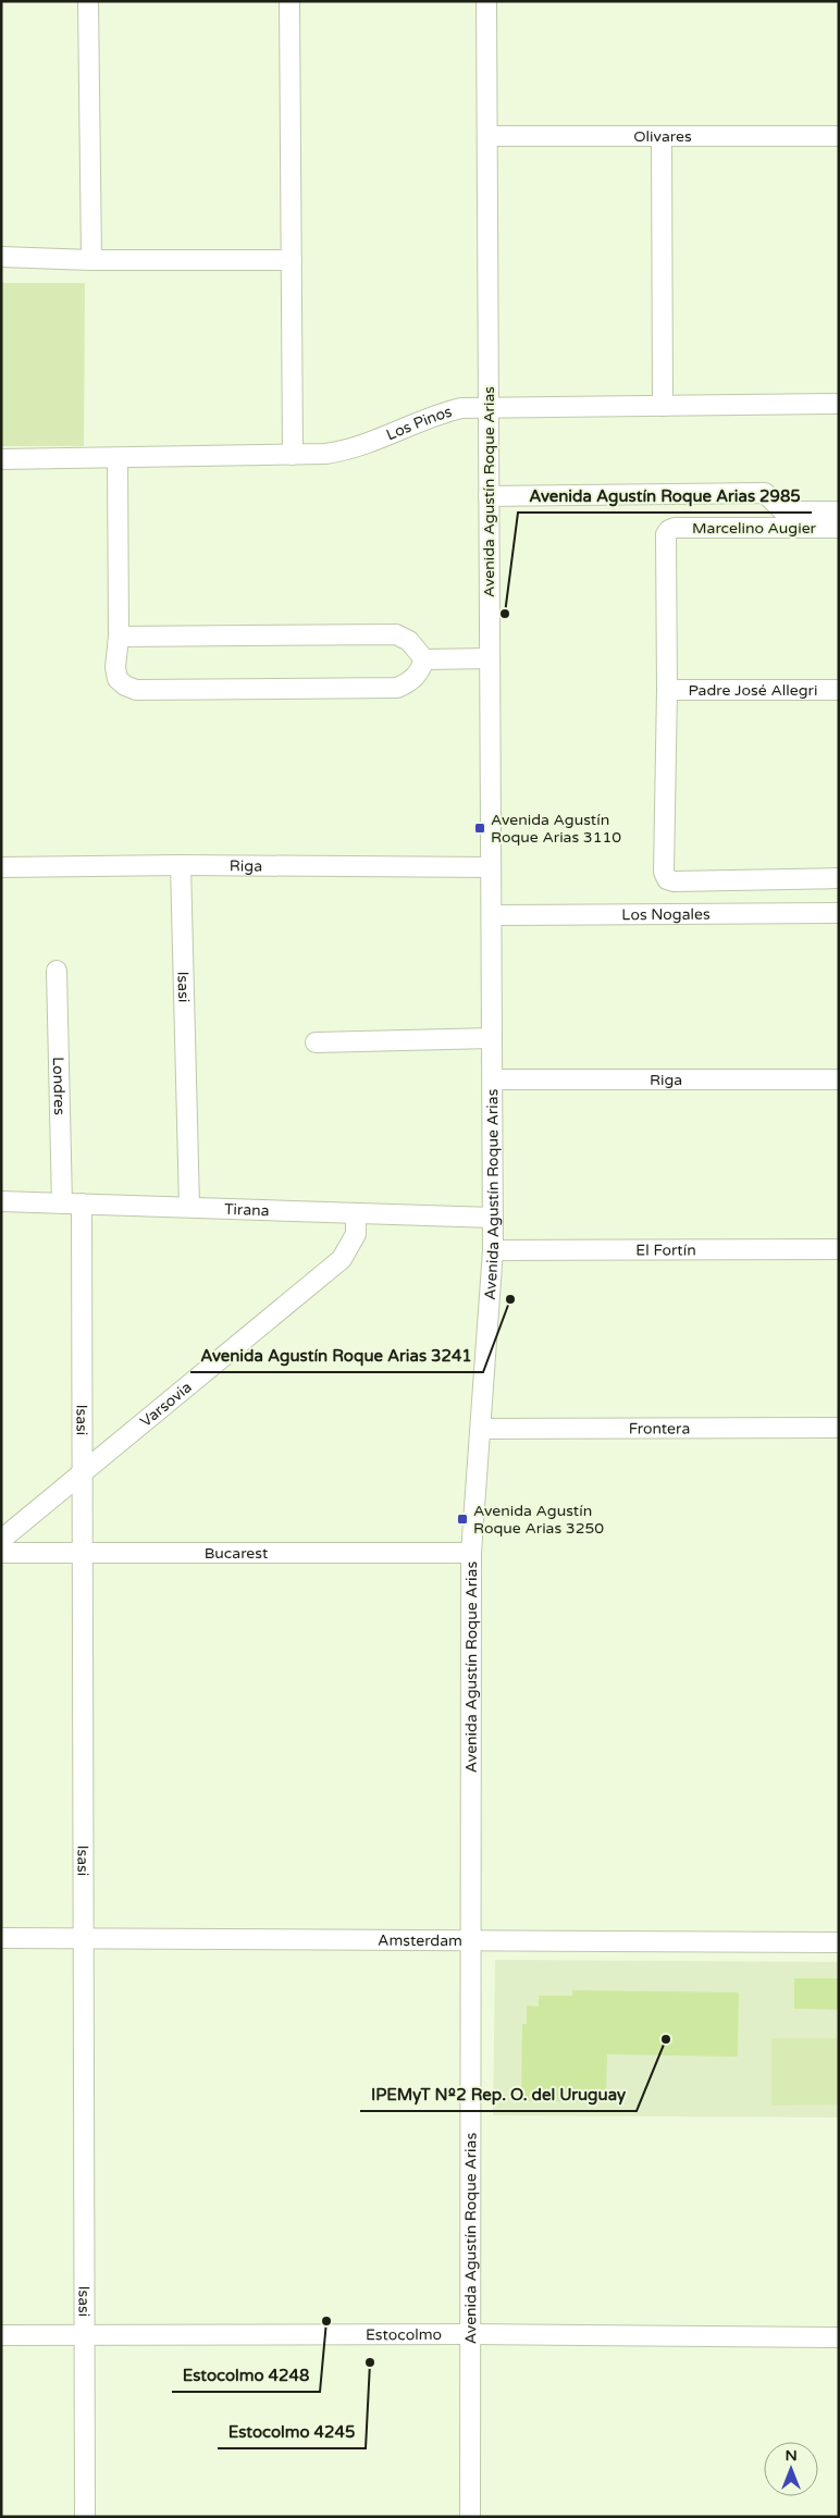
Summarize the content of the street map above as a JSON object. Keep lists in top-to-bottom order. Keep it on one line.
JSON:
{"streets":{"street":["Olivares","Los Pinos","Avenida Agustín Roque Arias","Marcelino Augier","Padre José Allegri","Riga","Los Nogales","Isasi","Londres","Tirana","El Fortín","Varsovia","Frontera","Bucarest","Amsterdam","Estocolmo"]},"crossings":[["Olivares","Avenida Agustín Roque Arias"],["Los Pinos","Avenida Agustín Roque Arias"],["Avenida Agustín Roque Arias","Riga"],["Avenida Agustín Roque Arias","Los Nogales"],["Avenida Agustín Roque Arias","Tirana"],["Avenida Agustín Roque Arias","El Fortín"],["Avenida Agustín Roque Arias","Frontera"],["Avenida Agustín Roque Arias","Bucarest"],["Avenida Agustín Roque Arias","Amsterdam"],["Avenida Agustín Roque Arias","Estocolmo"],["Marcelino Augier","Padre José Allegri"],["Riga","Isasi"],["Isasi","Tirana"],["Isasi","Varsovia"],["Isasi","Bucarest"],["Isasi","Amsterdam"],["Isasi","Estocolmo"],["Londres","Tirana"],["Tirana","Varsovia"]],"places":{"other":["Avenida Agustín Roque Arias 2985","Avenida Agustín Roque Arias 3241","IPEMyT Nº2 Rep. O. del Uruguay","Estocolmo 4248","Estocolmo 4245"],"transit":["Avenida Agustín Roque Arias 3110","Avenida Agustín Roque Arias 3250"]},"north":"top"}
